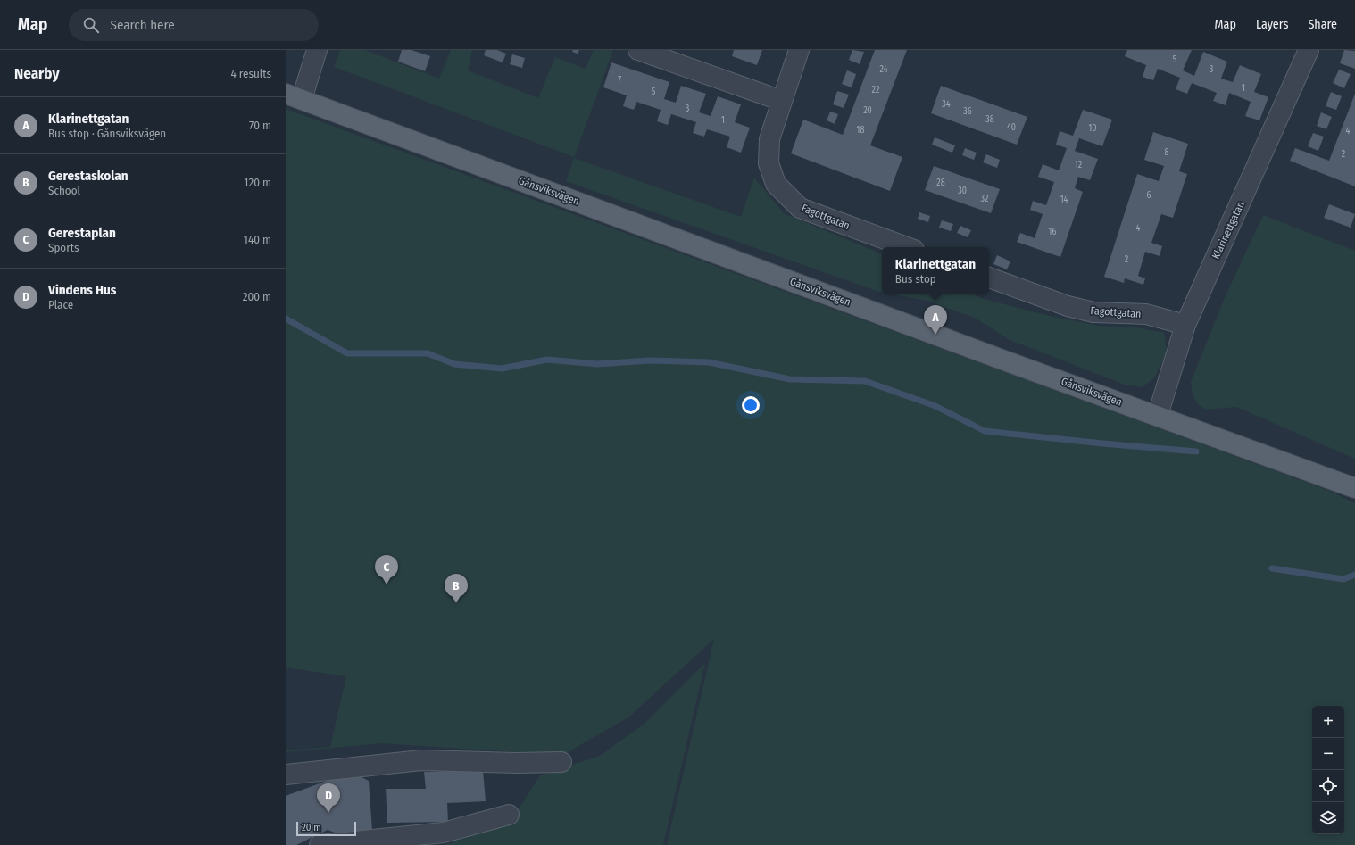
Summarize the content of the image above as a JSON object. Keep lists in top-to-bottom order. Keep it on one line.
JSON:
{"streets":{"main road":["Gånsviksvägen"],"street":["Fagottgatan","Klarinettgatan"]},"crossings":[["Gånsviksvägen","Klarinettgatan"],["Fagottgatan","Klarinettgatan"]],"house_numbers":["5","24","3","7","1","22","5","34","3","20","36","38","1","40","10","18","4","8","2","12","28","30","6","32","14","4","16","2"],"scale_bar":"20 m","page":{"header":"Map","search":"Search here","nav":["Map","Layers","Share"],"heading":["Nearby","4 results"],"list":[{"mark":"A","name":"Klarinettgatan","note":"Bus stop · Gånsviksvägen","value":"70 m"},{"mark":"B","name":"Gerestaskolan","note":"School","value":"120 m"},{"mark":"C","name":"Gerestaplan","note":"Sports","value":"140 m"},{"mark":"D","name":"Vindens Hus","note":"Place","value":"200 m"}],"popup":["Klarinettgatan","Bus stop"],"pins":["A","C","B","D"],"map_buttons":["+","−"],"scale":"20 m"}}
